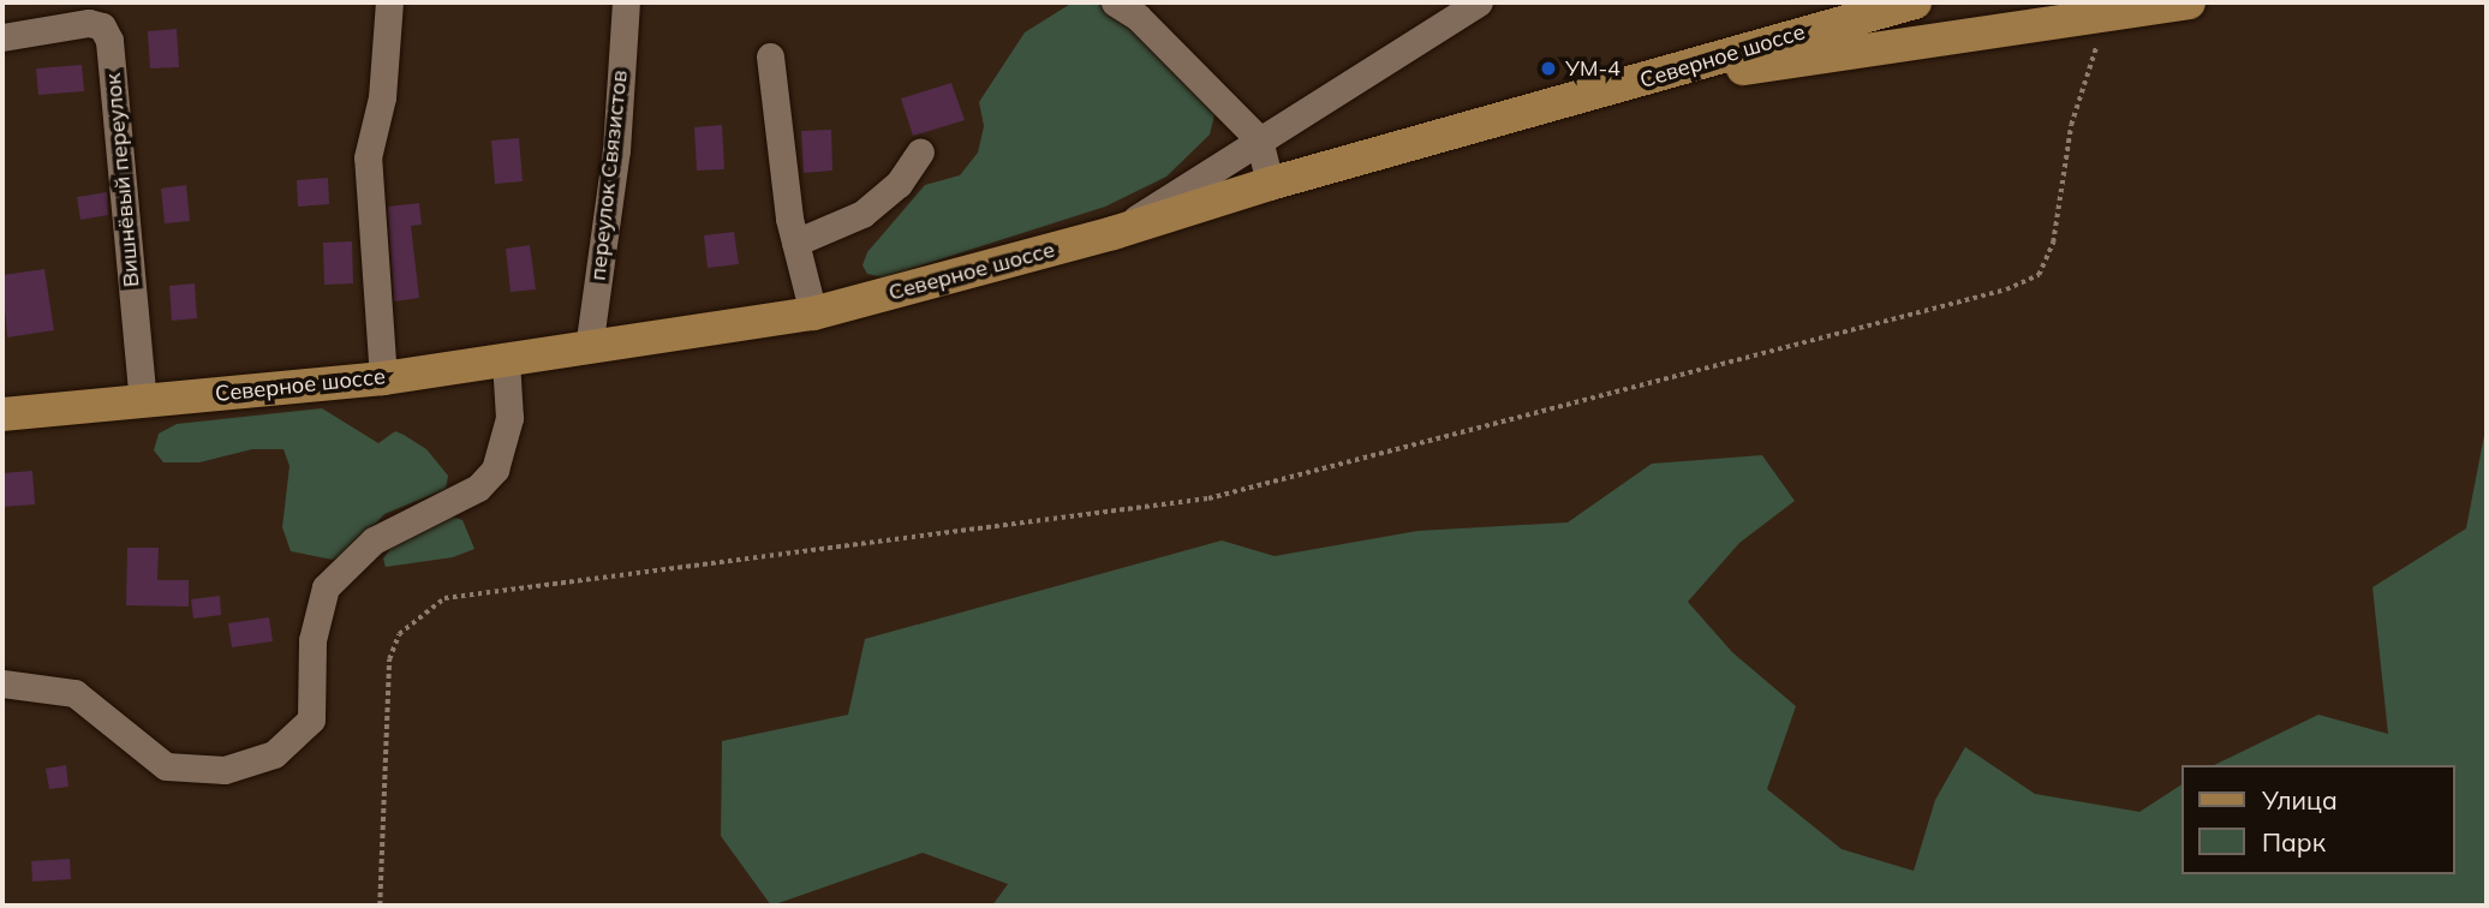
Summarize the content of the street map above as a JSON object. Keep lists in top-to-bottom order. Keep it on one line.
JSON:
{"streets":{"main road":["Северное шоссе"],"street":["переулок Связистов","Вишнёвый переулок"]},"crossings":[["Северное шоссе","переулок Связистов"],["Северное шоссе","Вишнёвый переулок"]],"places":["УМ-4"],"legend":["Улица","Парк"]}
